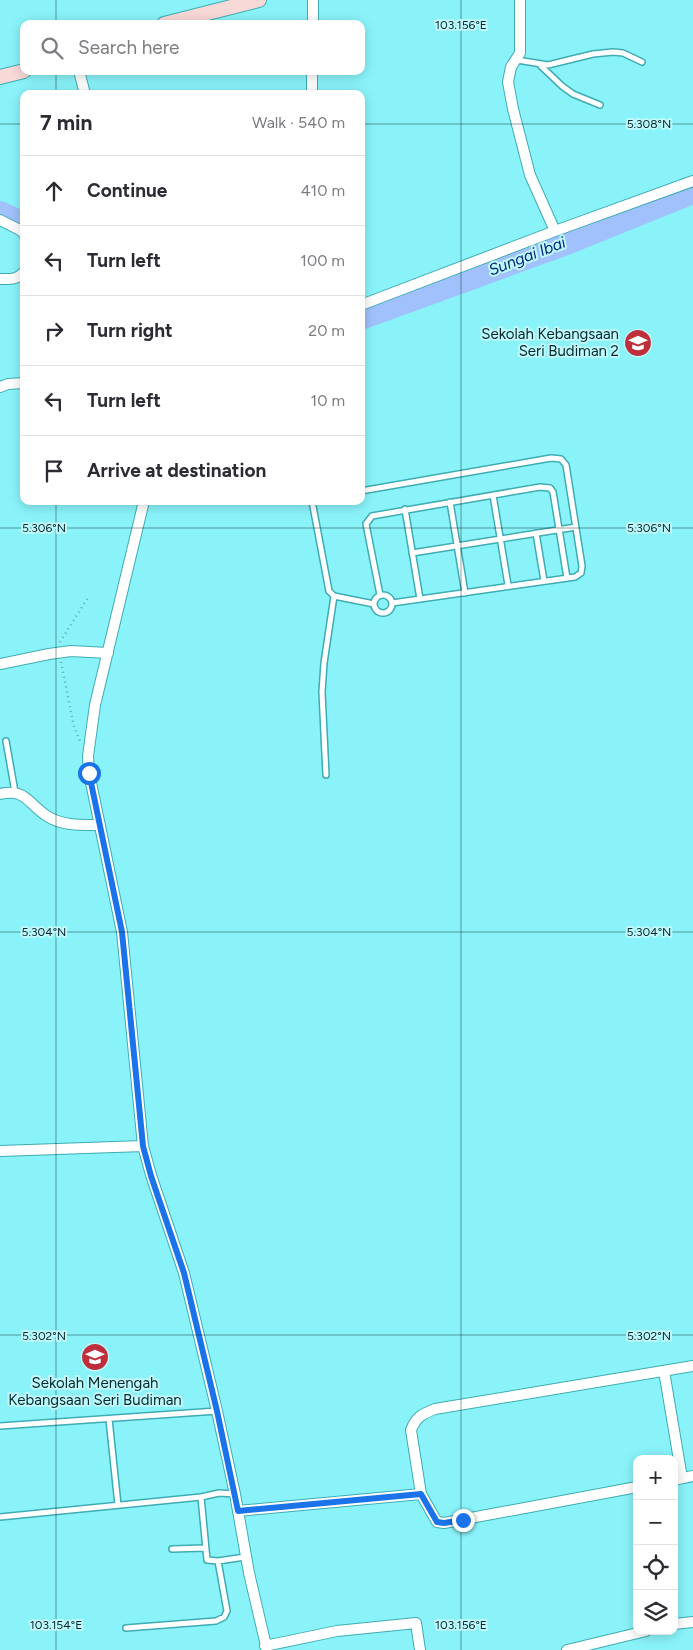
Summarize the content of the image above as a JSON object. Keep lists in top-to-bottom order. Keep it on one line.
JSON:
{"water":["Sungai Ibai"],"places":{"school or university":["Sekolah Kebangsaan Seri Budiman 2","Sekolah Menengah Kebangsaan Seri Budiman"]},"page":{"search":"Search here","heading":["7 min","Walk · 540 m"],"list":[["Continue","410 m"],["Turn left","100 m"],["Turn right","20 m"],["Turn left","10 m"],"Arrive at destination"],"map_buttons":["+","−"]},"coordinates":["103.156°E","5.308°N","5.306°N","5.304°N","5.302°N","103.154°E"]}
